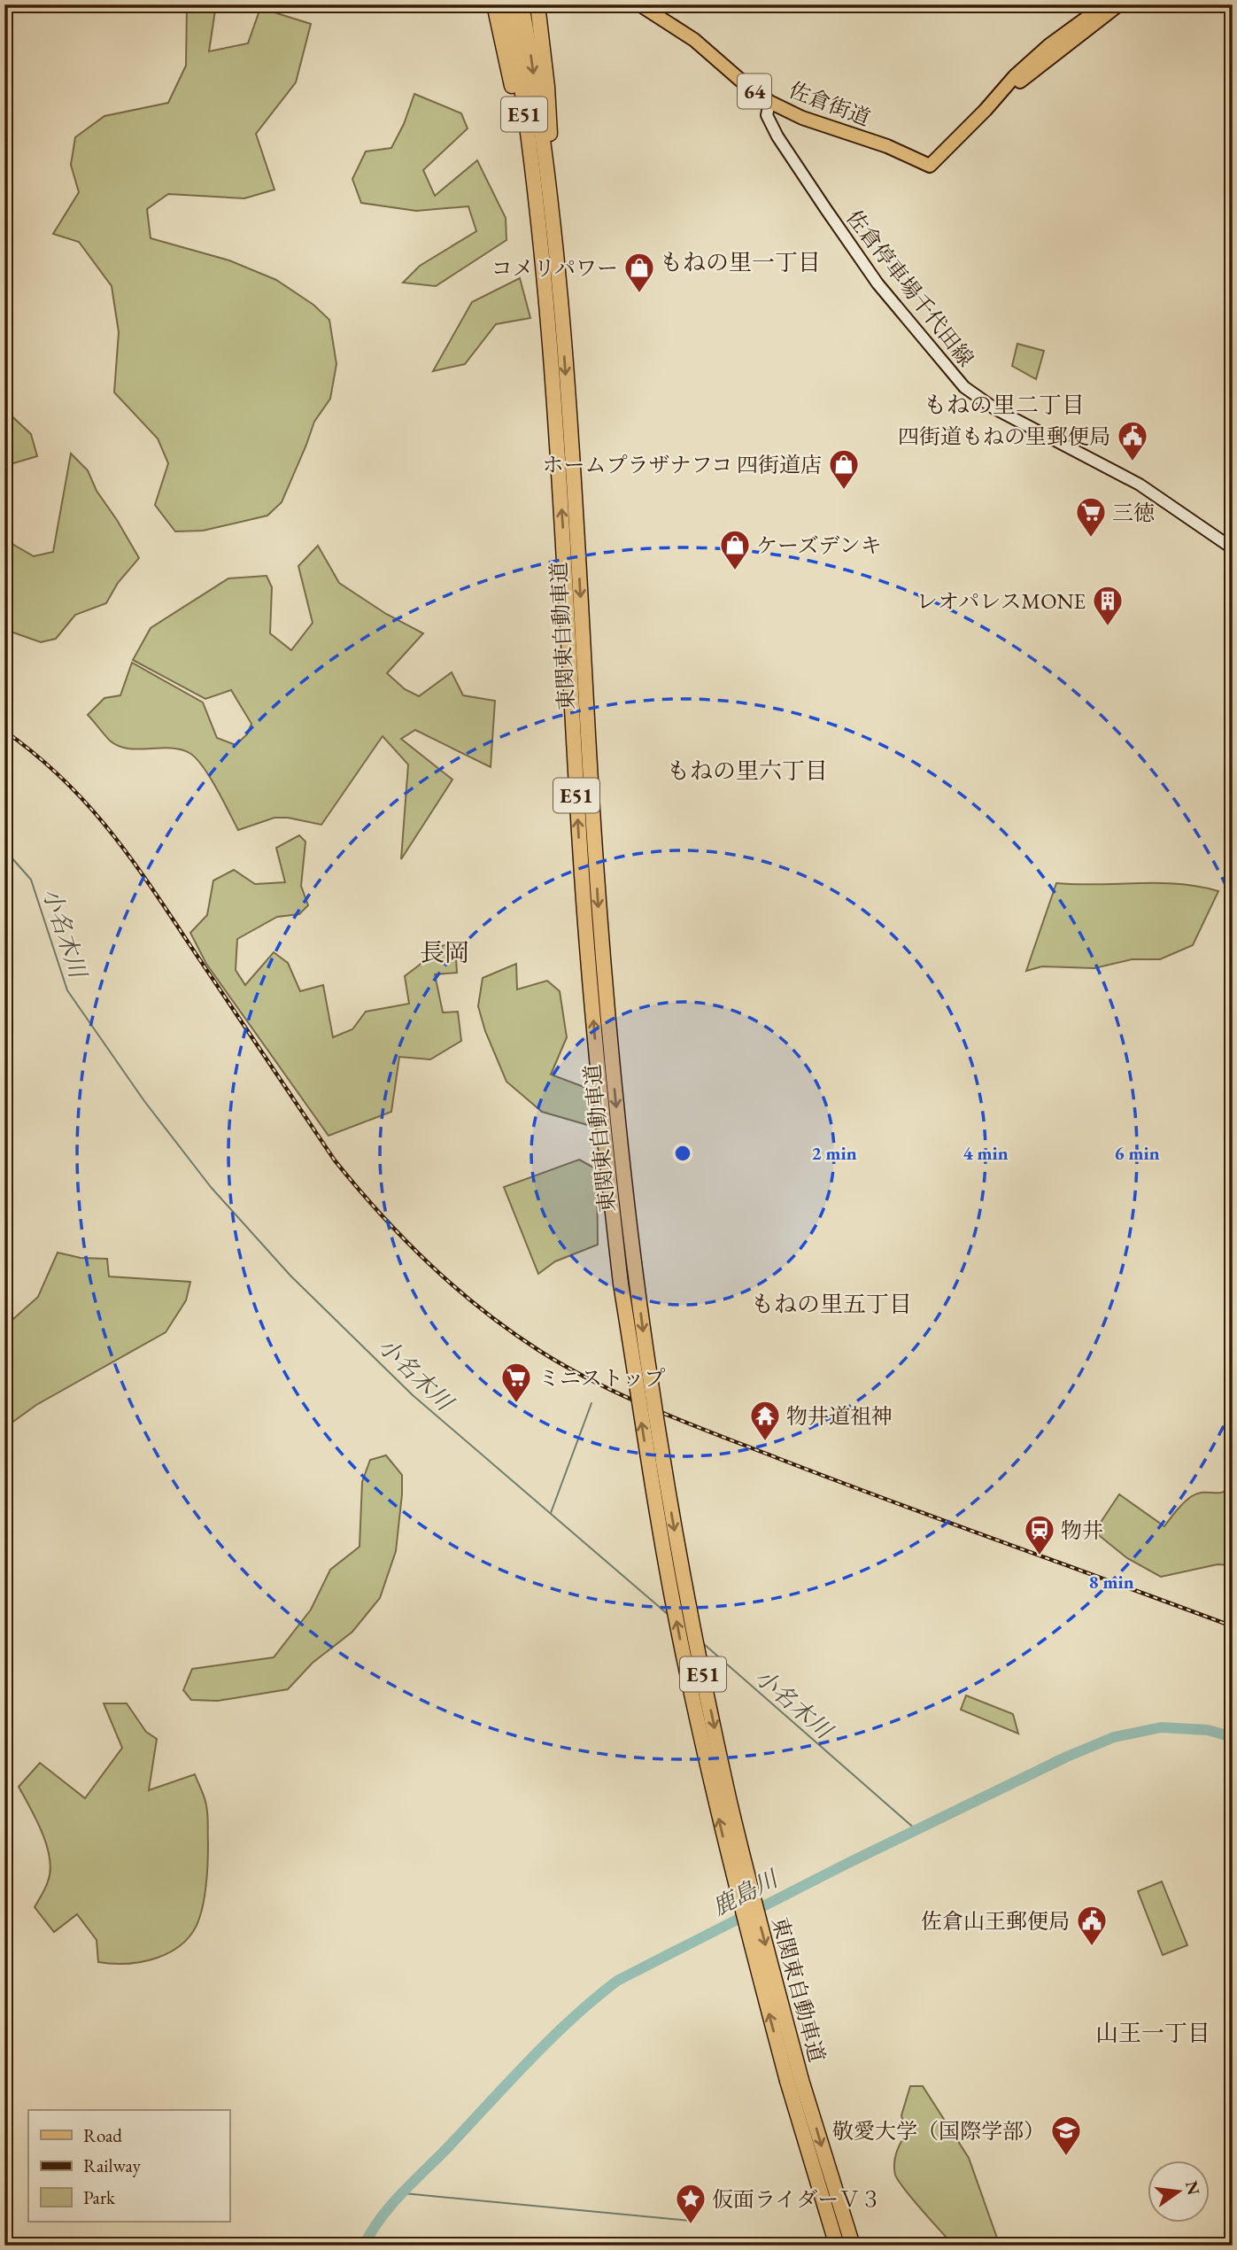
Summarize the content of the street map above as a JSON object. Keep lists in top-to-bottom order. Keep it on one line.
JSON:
{"streets":{"highway":["E51","東関東自動車道"],"main road":["64","佐倉街道","佐倉停車場千代田線"]},"crossings":[["佐倉街道","佐倉停車場千代田線"]],"districts":["もねの里一丁目","もねの里二丁目","もねの里六丁目","長岡","もねの里五丁目","山王一丁目"],"water":["小名木川","鹿島川"],"places":{"shop":["コメリパワー","ホームプラザナフコ 四街道店","ケーズデンキ"],"public building":["四街道もねの里郵便局","佐倉山王郵便局"],"supermarket":["三徳","ミニストップ"],"building":["レオパレスMONE"],"temple":["物井道祖神"],"station":["物井"],"school or university":["敬愛大学（国際学部）"],"place":["仮面ライダーＶ３"]},"legend":["Road","Railway","Park"],"north":"right","rings":["2 min","4 min","6 min","8 min"]}
